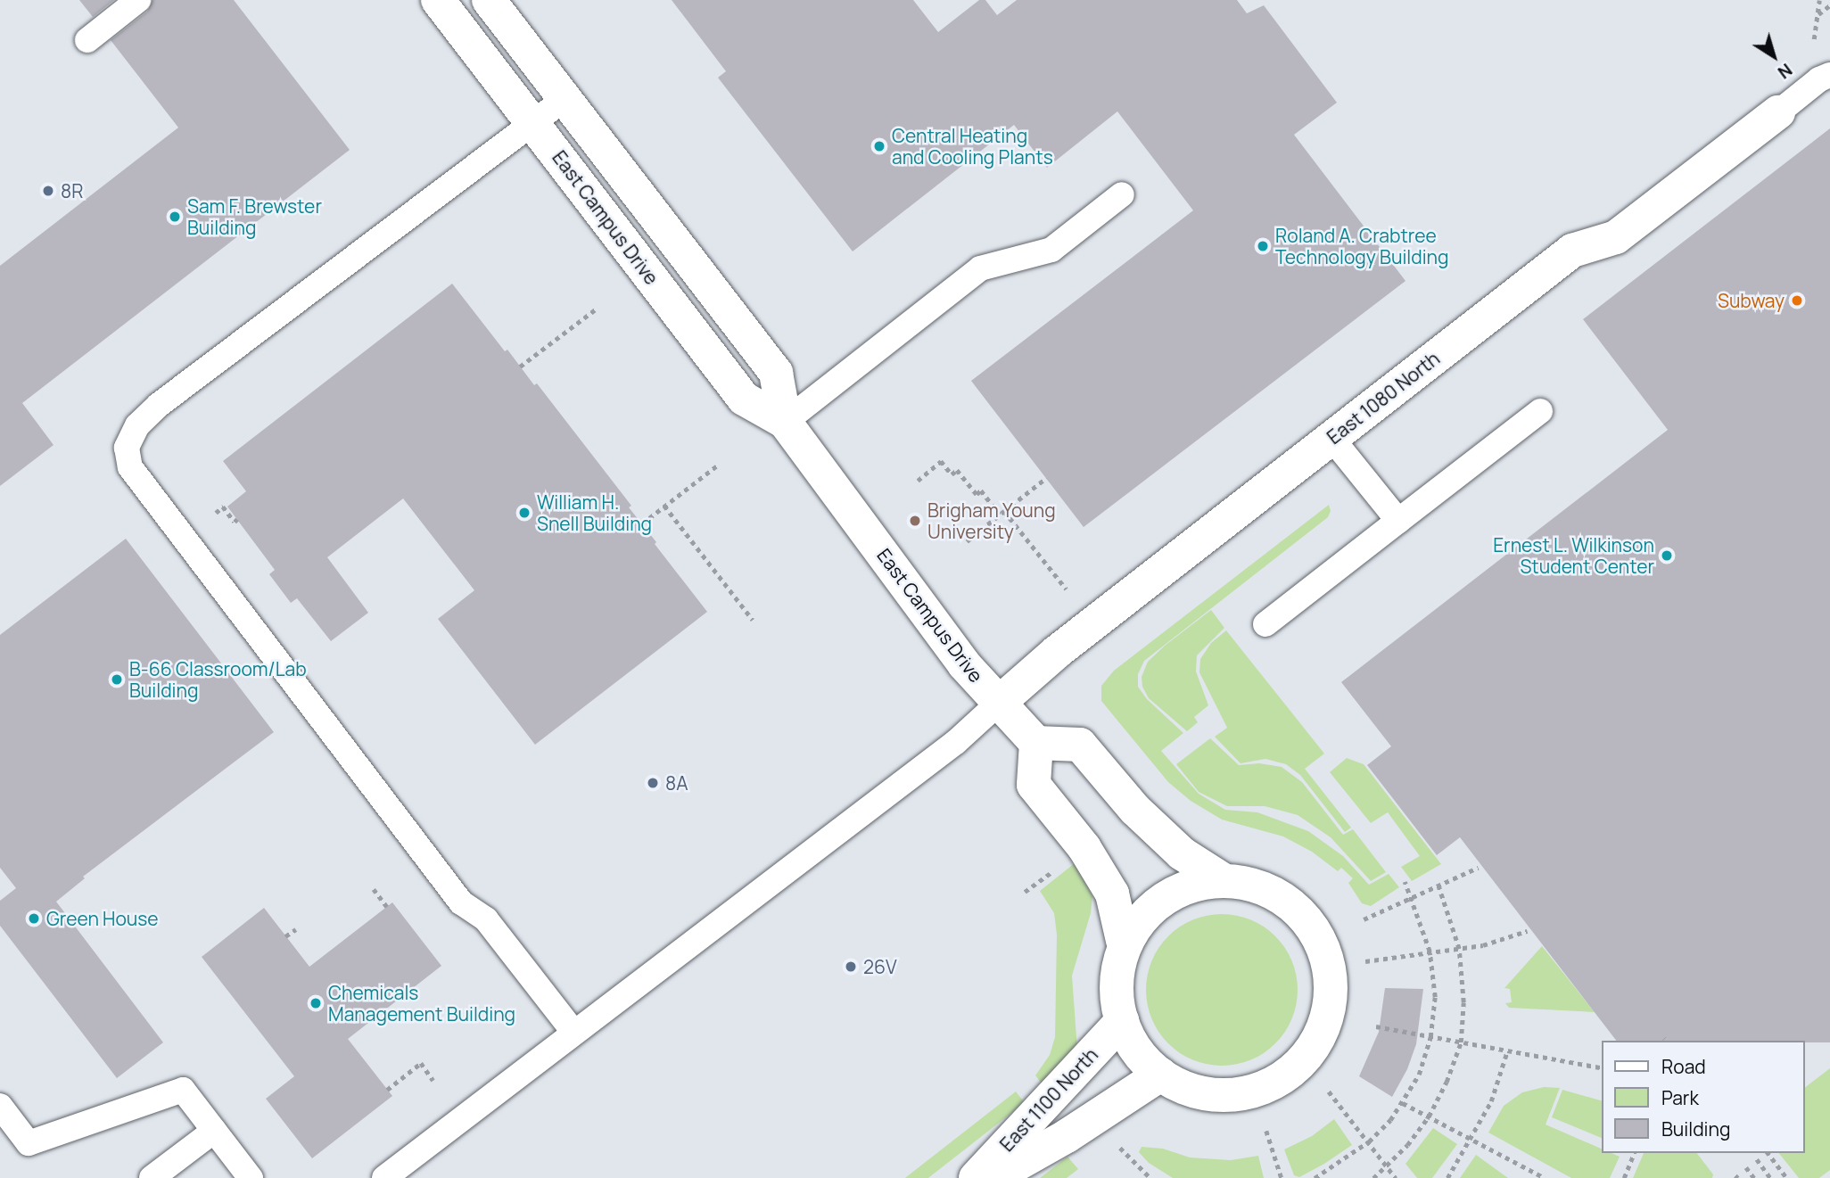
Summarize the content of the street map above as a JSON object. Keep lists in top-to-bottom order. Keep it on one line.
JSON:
{"streets":{"street":["East Campus Drive","East 1080 North","East 1100 North"]},"crossings":[["East Campus Drive","East 1080 North"]],"places":["Central Heating and Cooling Plants","8R","Sam F. Brewster Building","Roland A. Crabtree Technology Building","Subway","William H. Snell Building","Brigham Young University","Ernest L. Wilkinson Student Center","B-66 Classroom/Lab Building","8A","Green House","26V","Chemicals Management Building"],"legend":["Road","Park","Building"],"north":"bottom right"}
